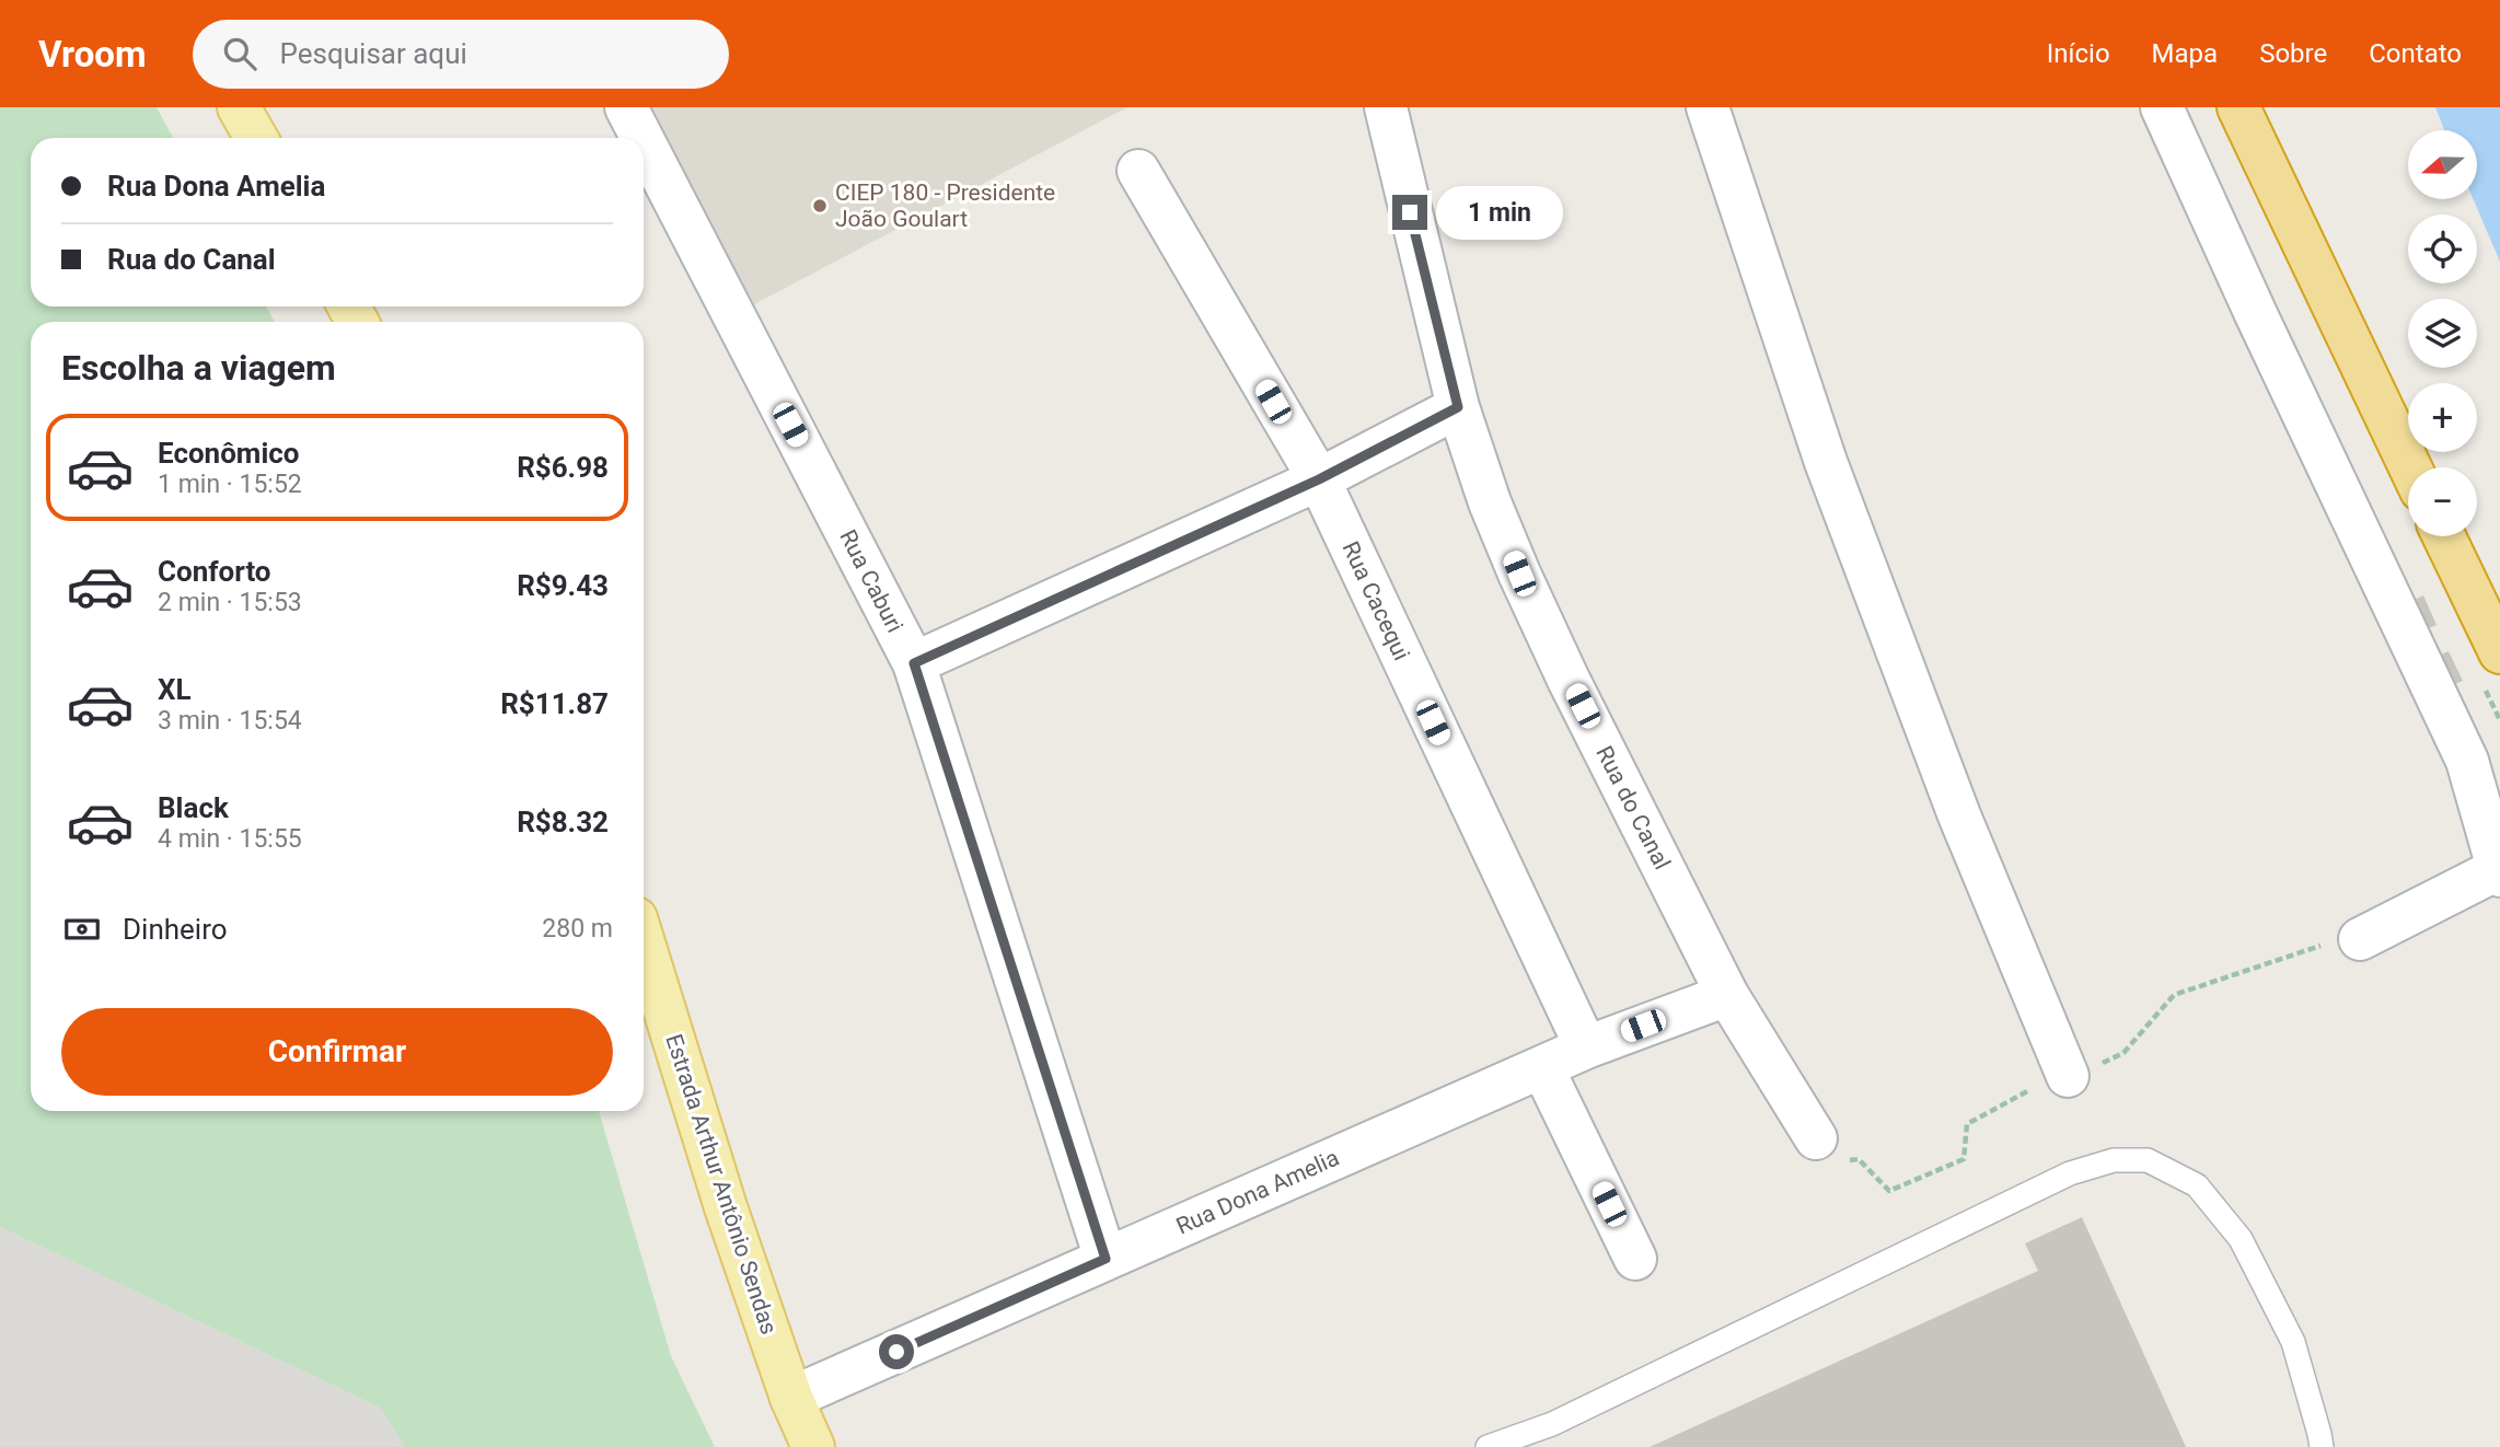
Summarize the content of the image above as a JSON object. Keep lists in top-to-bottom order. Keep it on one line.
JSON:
{"streets":{"main road":["Estrada Arthur Antônio Sendas"],"street":["Rua Caburi","Rua Cacequi","Rua do Canal","Rua Dona Amelia"]},"crossings":[["Rua Caburi","Rua Dona Amelia"],["Rua Cacequi","Rua Dona Amelia"],["Rua do Canal","Rua Dona Amelia"],["Estrada Arthur Antônio Sendas","Rua Dona Amelia"]],"places":["CIEP 180 - Presidente João Goulart"],"north":"left","page":{"header":"Vroom","search":"Pesquisar aqui","nav":["Início","Mapa","Sobre","Contato"],"map_buttons":["+","−"],"banner":["Rua Dona Amelia","Rua do Canal"],"bubble":"1 min","heading":"Escolha a viagem","list":[{"name":"Econômico","note":"1 min · 15:52","value":"R$6.98"},{"name":"Conforto","note":"2 min · 15:53","value":"R$9.43"},{"name":"XL","note":"3 min · 15:54","value":"R$11.87"},{"name":"Black","note":"4 min · 15:55","value":"R$8.32"}],"pay":["Dinheiro","280 m"],"buttons":"Confirmar"}}
